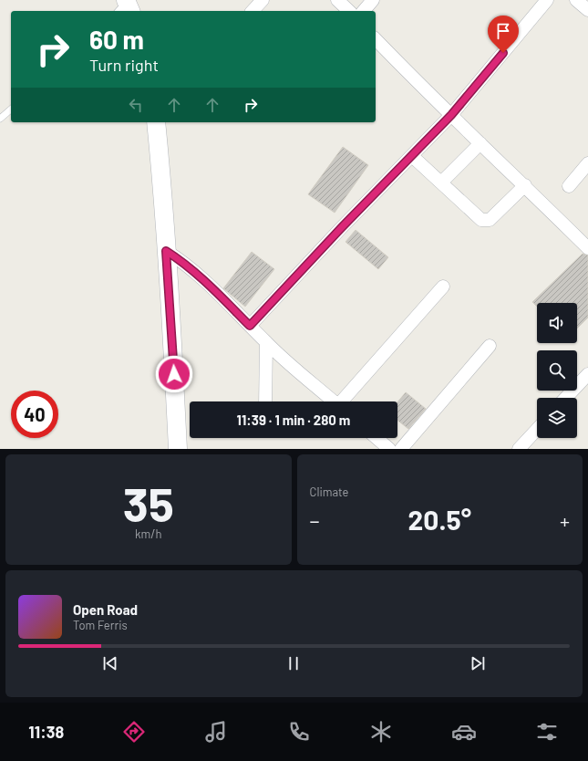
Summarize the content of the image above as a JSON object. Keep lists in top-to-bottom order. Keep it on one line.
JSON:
{"page":{"turn":["60 m","Turn right"],"limit":"40","trip":"11:39 · 1 min · 280 m","tile":[["35","km/h"],"Climate"],"heat":["−","20.5°","+"],"song":["Open Road","Tom Ferris"],"tabs":"11:38"}}
